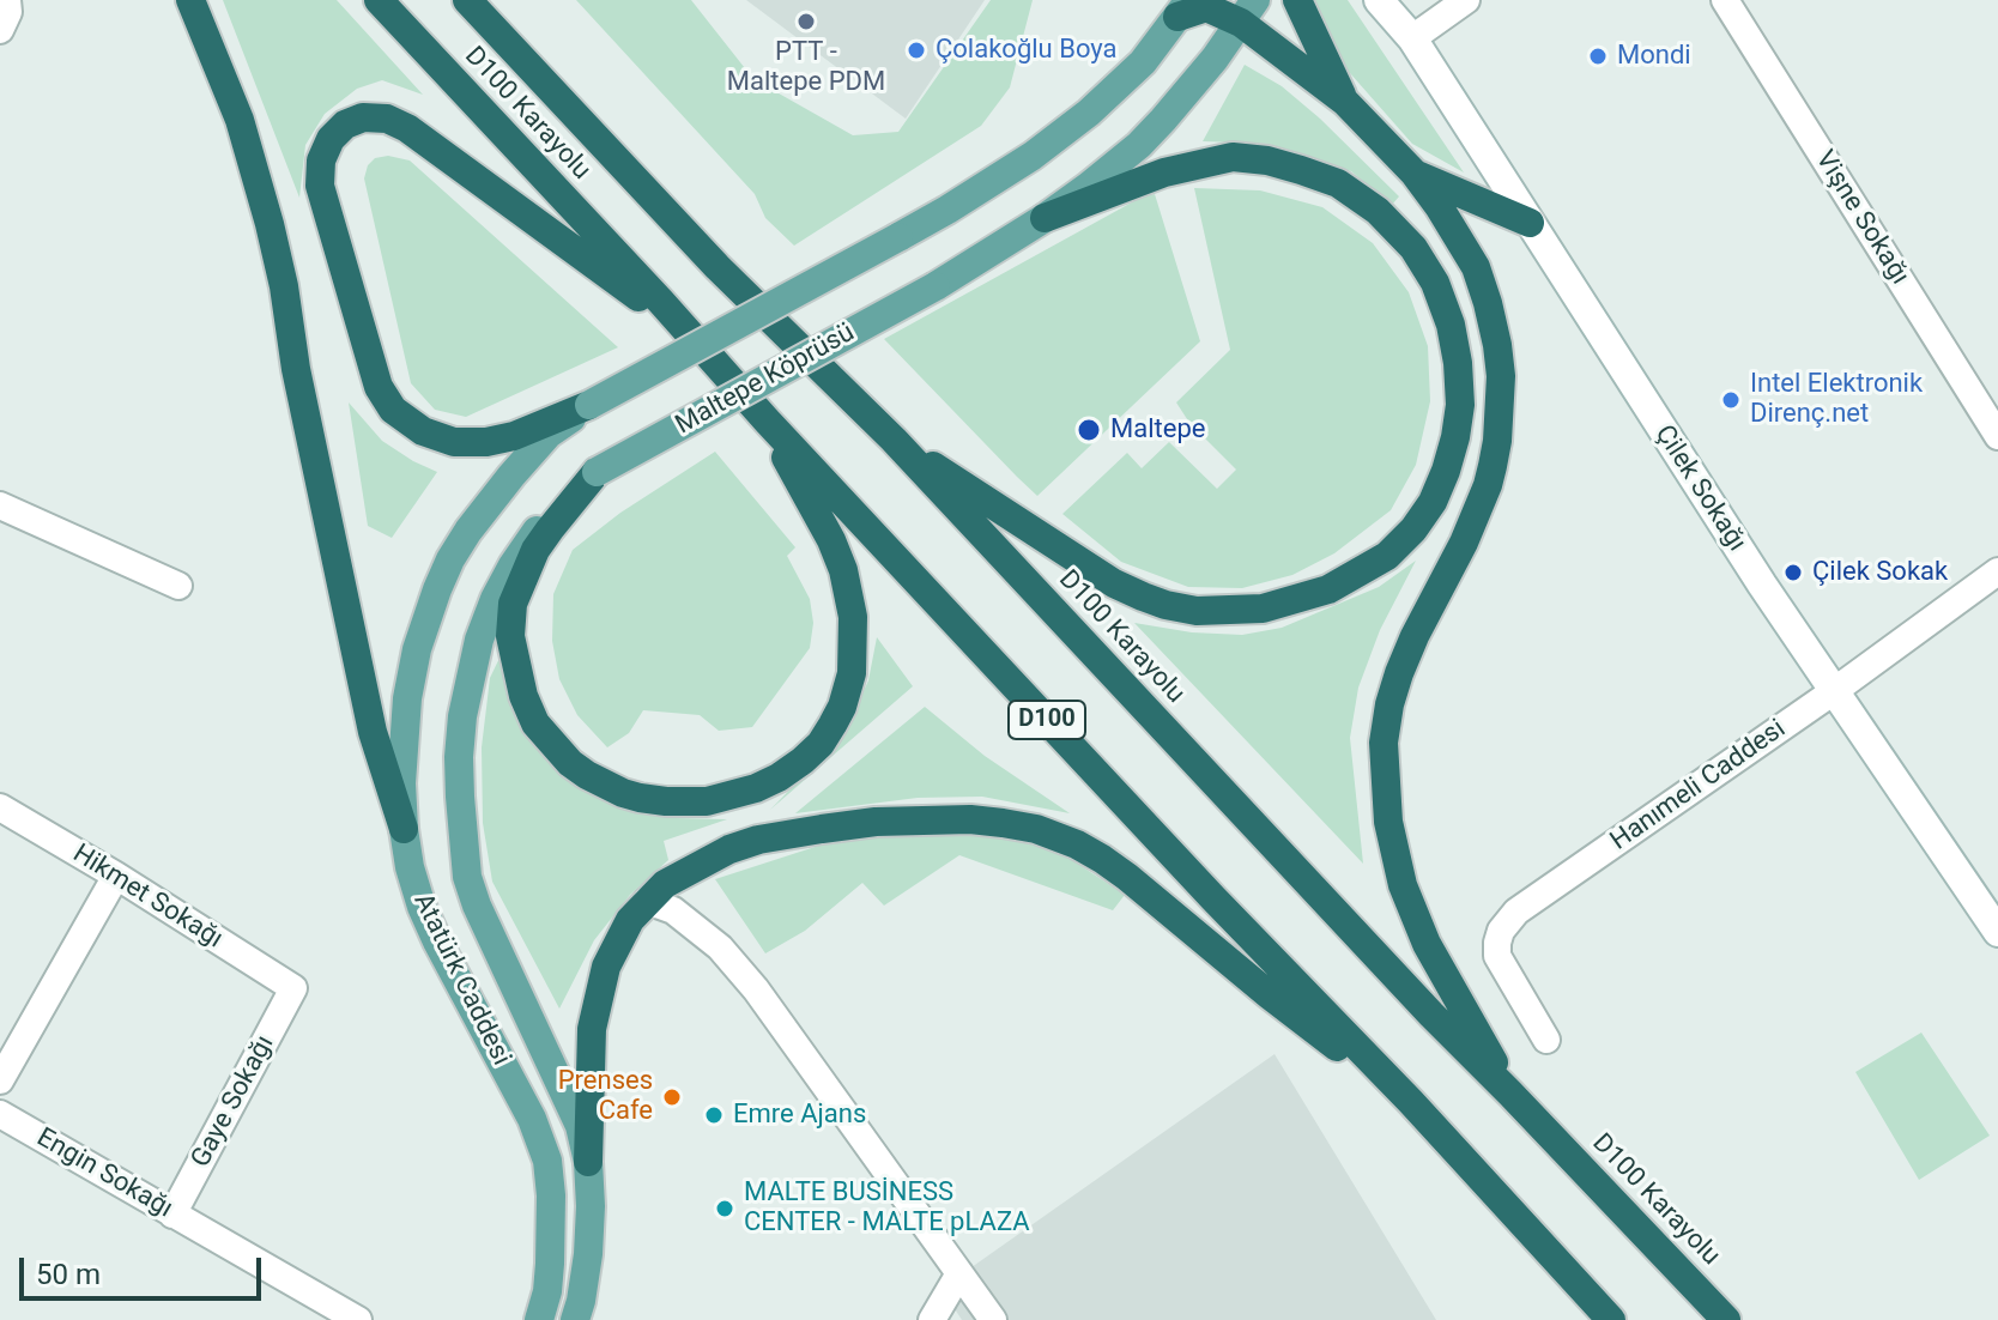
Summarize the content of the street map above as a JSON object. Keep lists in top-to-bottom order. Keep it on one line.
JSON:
{"streets":{"highway":["D100 Karayolu","D100"],"main road":["Maltepe Köprüsü","Çilek Sokağı","Atatürk Caddesi"],"street":["Vişne Sokağı","Hanımeli Caddesi","Hikmet Sokağı","Gaye Sokağı","Engin Sokağı"]},"crossings":[["Maltepe Köprüsü","Atatürk Caddesi"],["Çilek Sokağı","Hanımeli Caddesi"],["Hikmet Sokağı","Gaye Sokağı"],["Gaye Sokağı","Engin Sokağı"]],"places":["PTT - Maltepe PDM","Çolakoğlu Boya","Mondi","Intel Elektronik Direnç.net","Maltepe","Çilek Sokak","Prenses Cafe","Emre Ajans","MALTE BUSİNESS CENTER - MALTE pLAZA"],"scale_bar":"50 m"}
